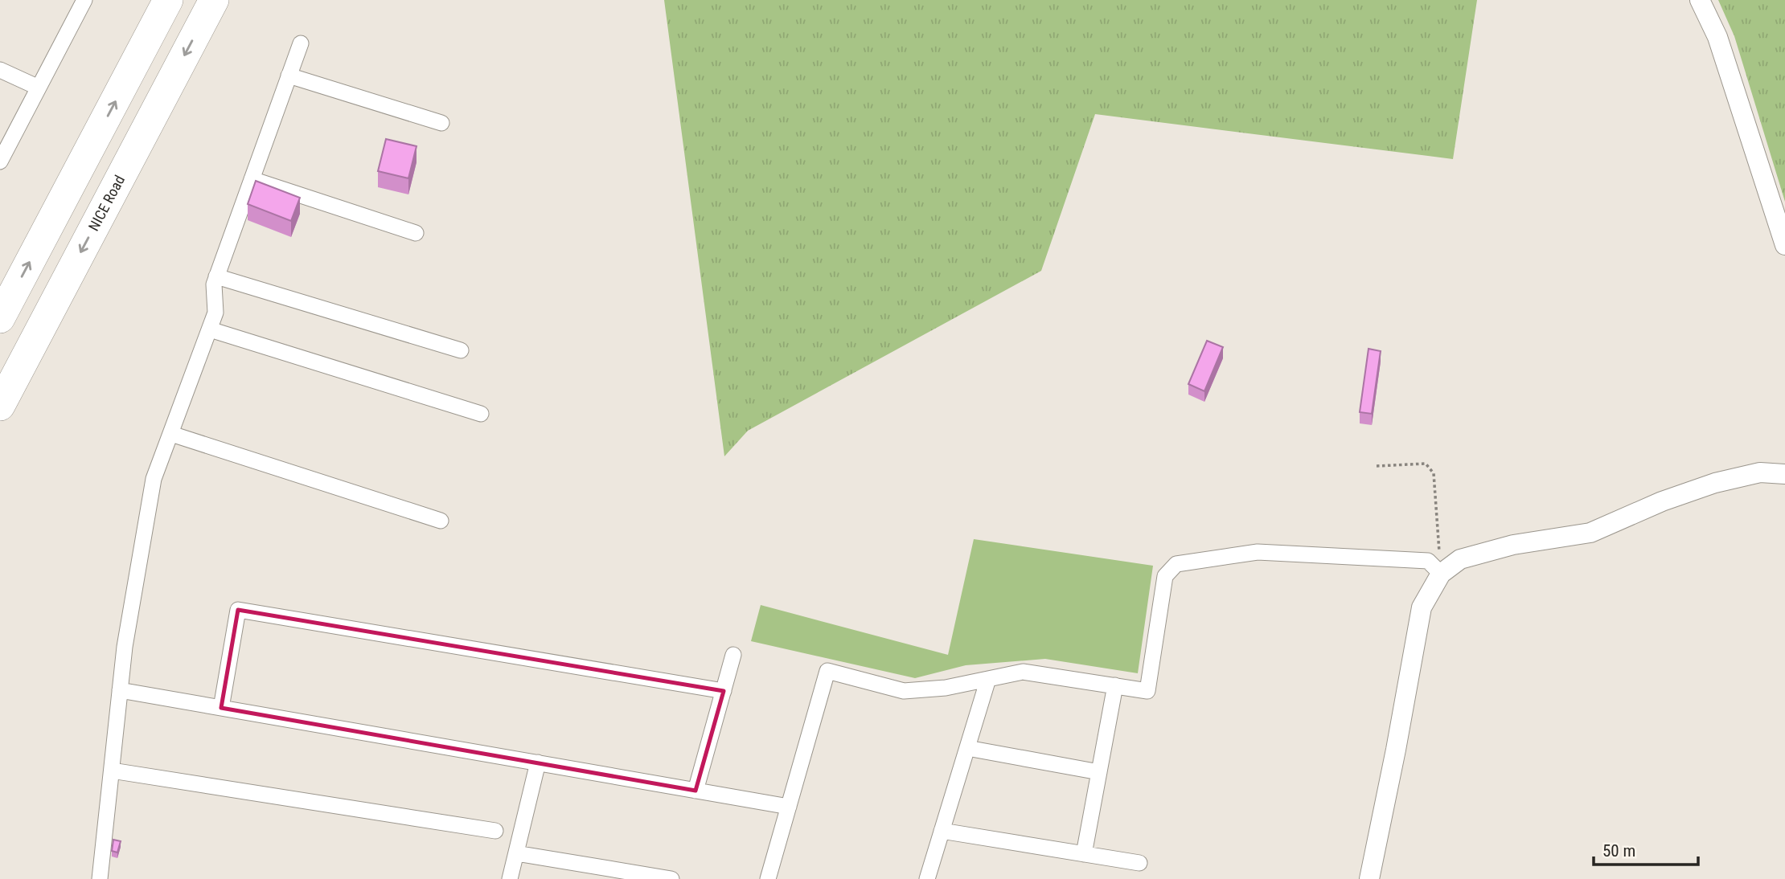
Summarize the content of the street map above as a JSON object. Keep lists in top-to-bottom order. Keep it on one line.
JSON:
{"streets":{"highway":["NICE Road"]},"scale_bar":"50 m"}
